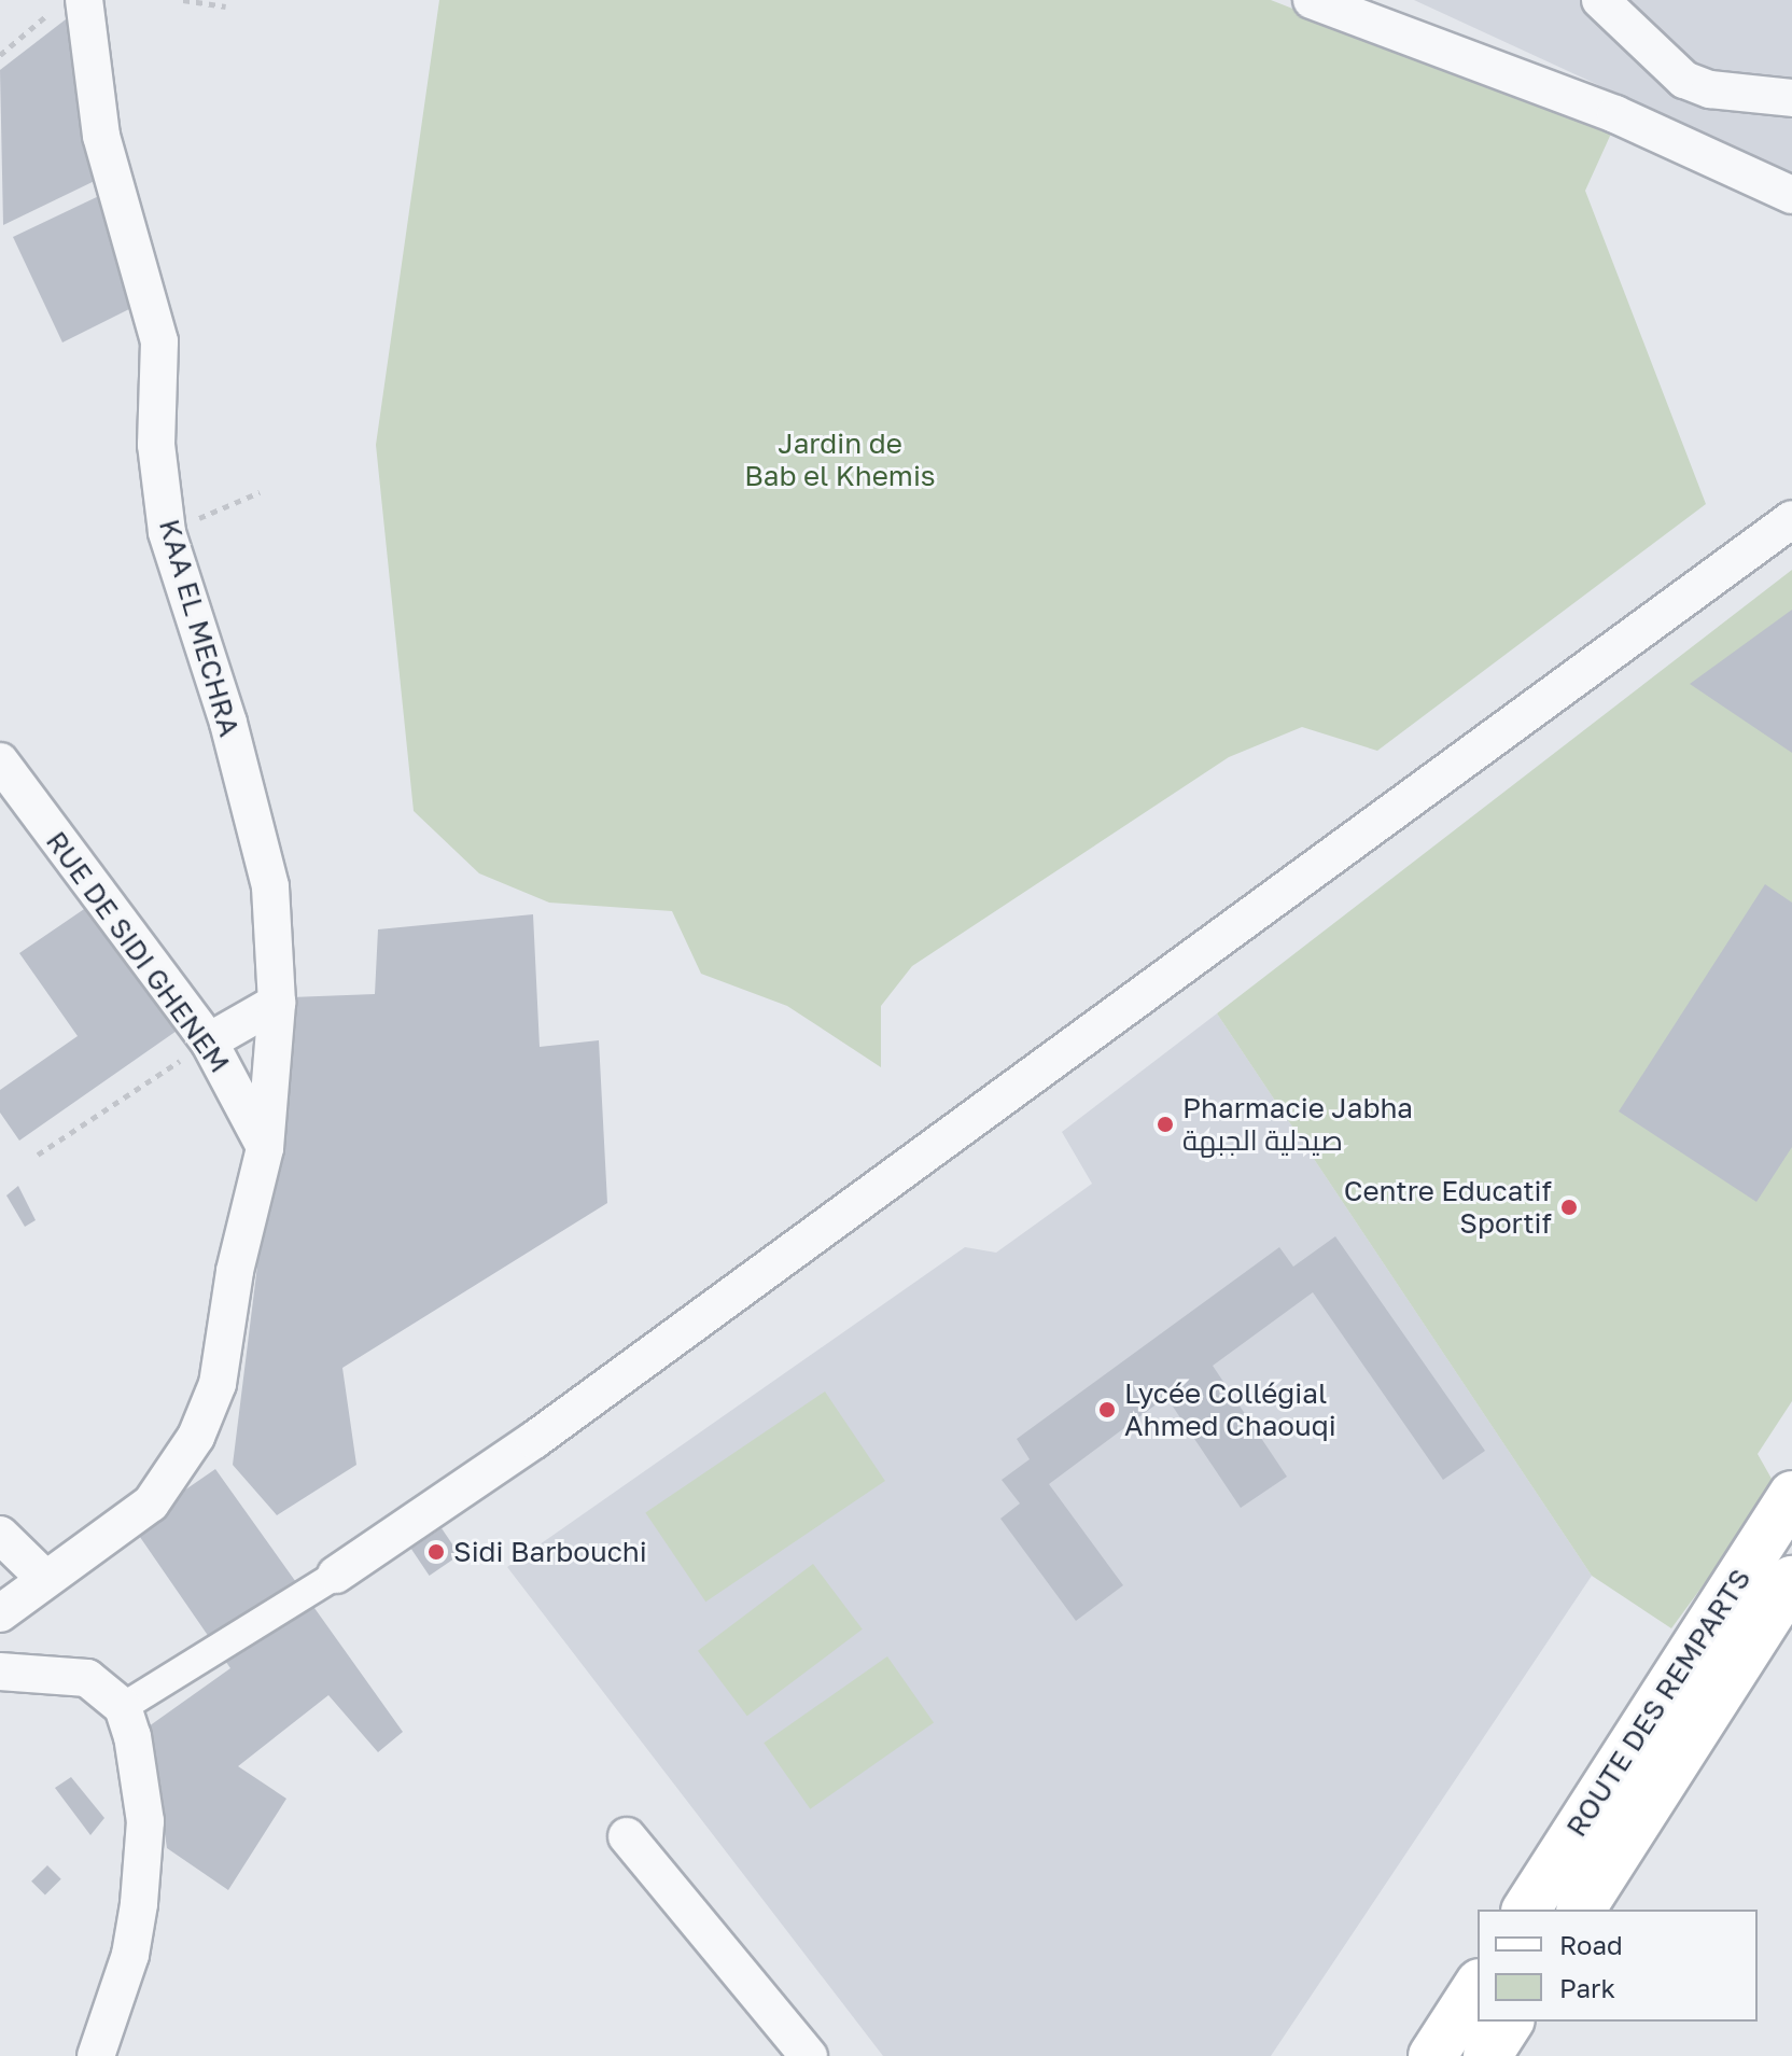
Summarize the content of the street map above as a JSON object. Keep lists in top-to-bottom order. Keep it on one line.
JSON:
{"streets":{"main road":["ROUTE DES REMPARTS"],"street":["KAA EL MECHRA","RUE DE SIDI GHENEM"]},"crossings":[["KAA EL MECHRA","RUE DE SIDI GHENEM"]],"parks":["Jardin de Bab el Khemis"],"places":["Pharmacie Jabha صيدلية الجبهة","Centre Educatif Sportif","Lycée Collégial Ahmed Chaouqi","Sidi Barbouchi"],"legend":["Road","Park"]}
